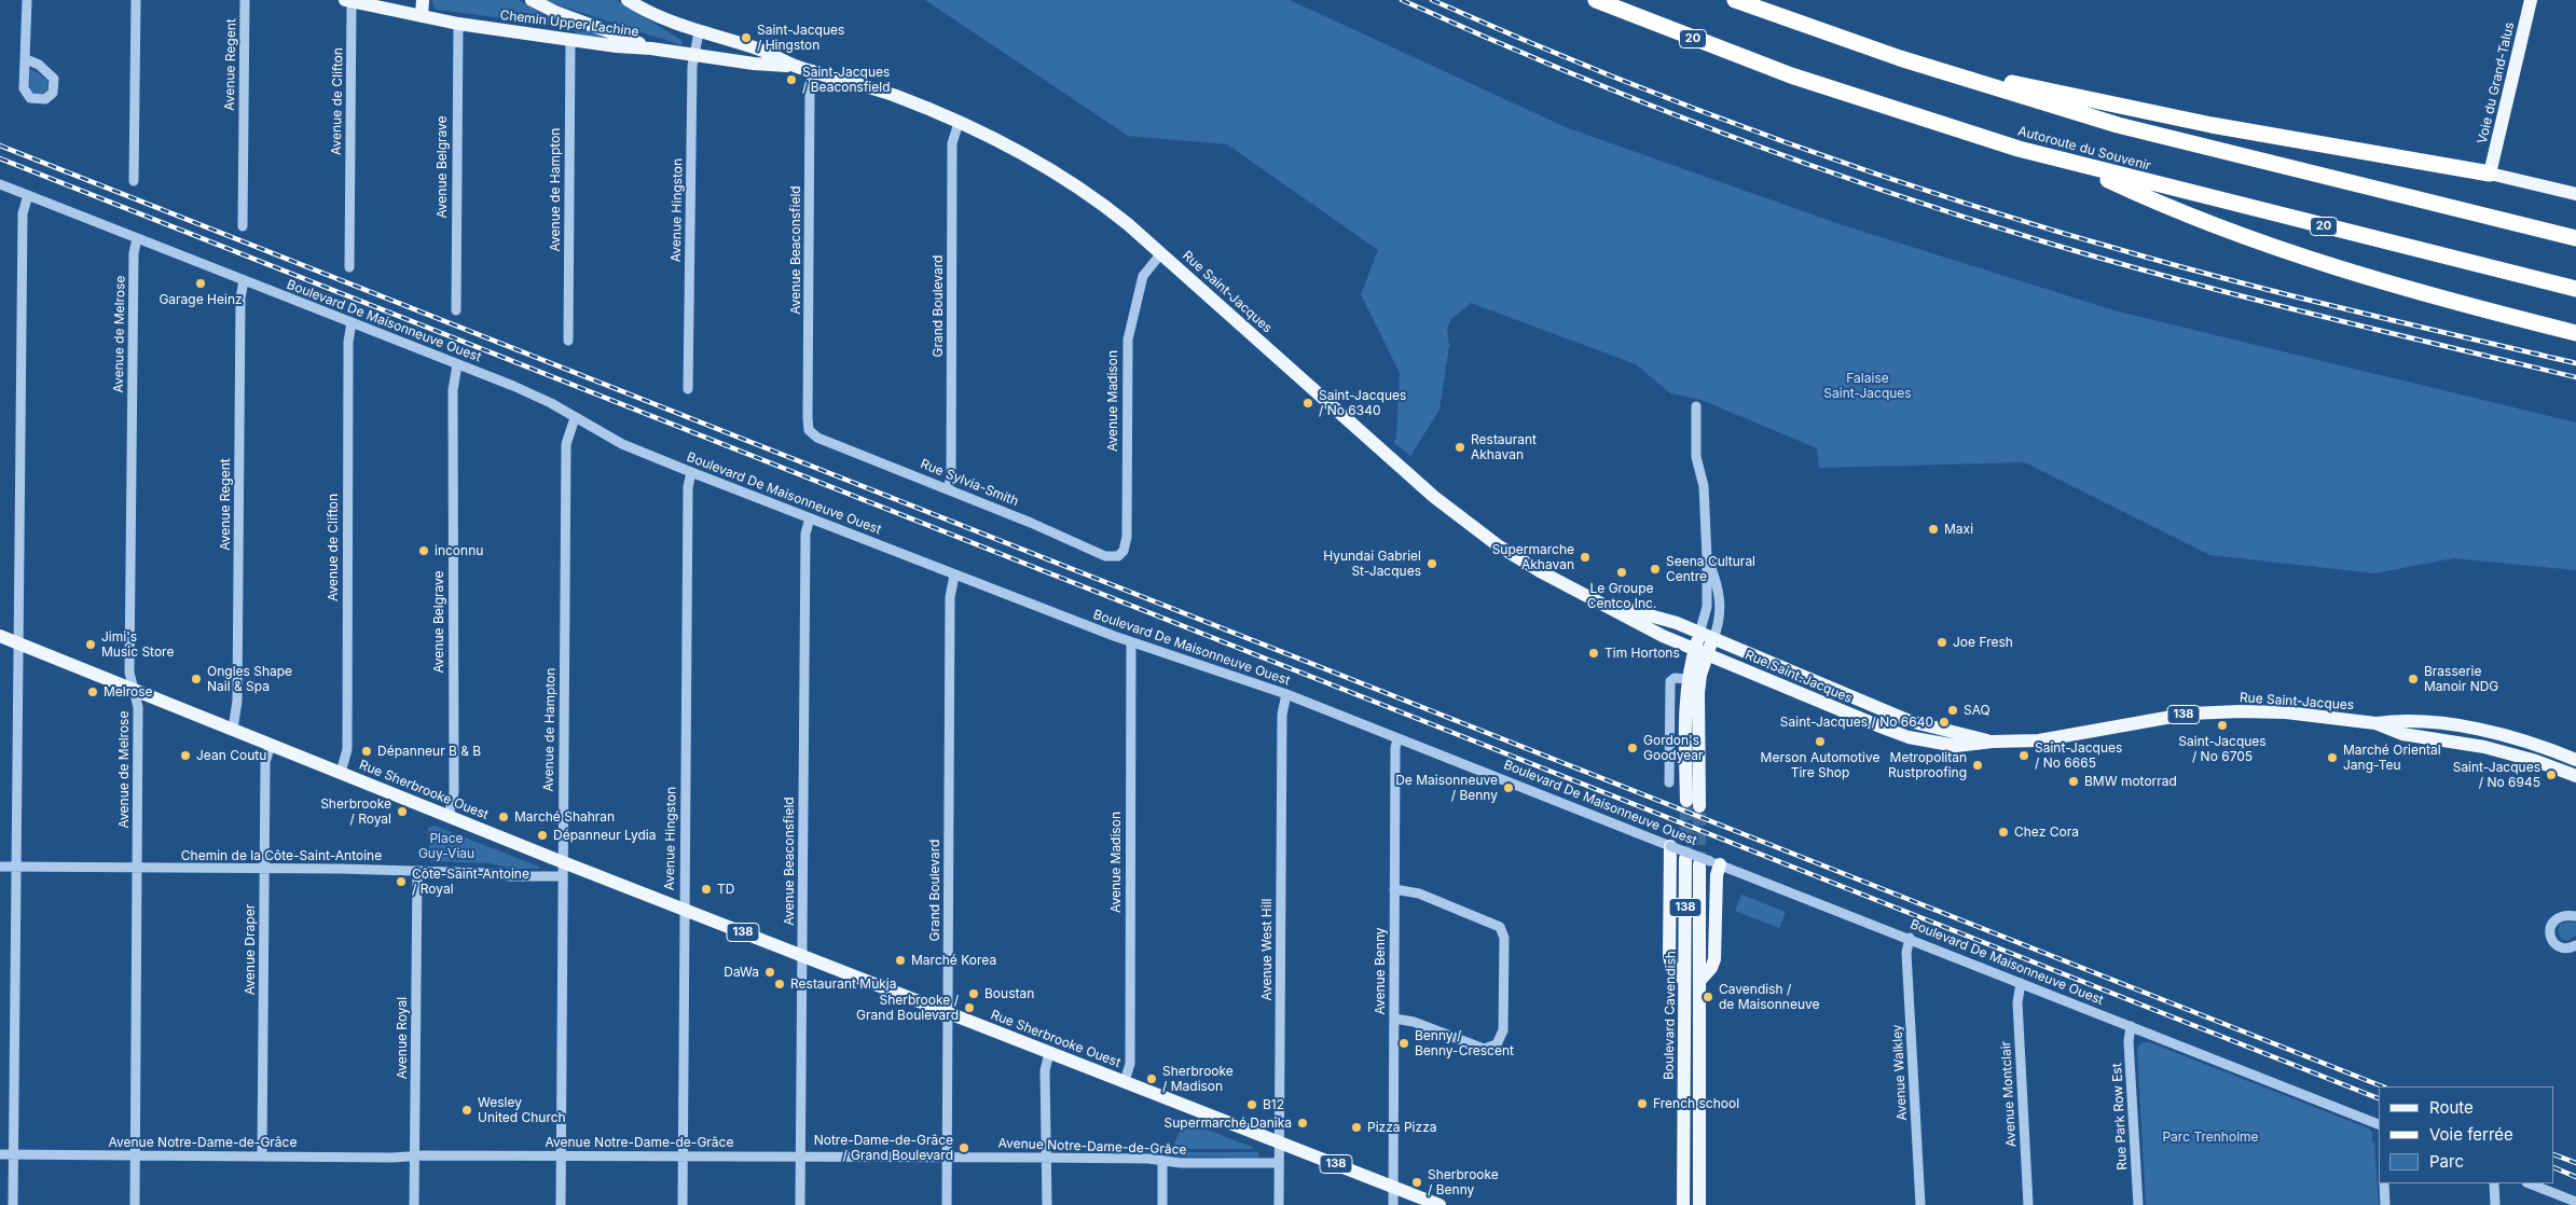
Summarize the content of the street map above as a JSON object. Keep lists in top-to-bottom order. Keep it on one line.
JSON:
{"streets":{"highway":["20","Autoroute du Souvenir"],"main road":["Chemin Upper Lachine","Voie du Grand-Talus","Rue Saint-Jacques","138","Rue Sherbrooke Ouest","Boulevard Cavendish"],"street":["Avenue Regent","Avenue de Clifton","Avenue Belgrave","Avenue de Hampton","Avenue Hingston","Avenue Beaconsfield","Grand Boulevard","Boulevard De Maisonneuve Ouest","Avenue de Melrose","Avenue Madison","Rue Sylvia-Smith","Chemin de la Côte-Saint-Antoine","Avenue Draper","Avenue West Hill","Avenue Benny","Avenue Royal","Avenue Walkley","Avenue Montclair","Rue Park Row Est","Avenue Notre-Dame-de-Grâce"]},"crossings":[["Chemin Upper Lachine","Avenue de Clifton"],["Chemin Upper Lachine","Avenue Belgrave"],["Chemin Upper Lachine","Avenue de Hampton"],["Chemin Upper Lachine","Avenue Hingston"],["Chemin Upper Lachine","Rue Saint-Jacques"],["Avenue Regent","Boulevard De Maisonneuve Ouest"],["Avenue Regent","Rue Sherbrooke Ouest"],["Avenue de Clifton","Boulevard De Maisonneuve Ouest"],["Avenue de Clifton","Rue Sherbrooke Ouest"],["Avenue Belgrave","Boulevard De Maisonneuve Ouest"],["Avenue Belgrave","Rue Sherbrooke Ouest"],["Avenue de Hampton","Boulevard De Maisonneuve Ouest"],["Avenue de Hampton","Rue Sherbrooke Ouest"],["Avenue de Hampton","Chemin de la Côte-Saint-Antoine"],["Avenue de Hampton","Avenue Notre-Dame-de-Grâce"],["Avenue Hingston","Rue Saint-Jacques"],["Avenue Hingston","Boulevard De Maisonneuve Ouest"],["Avenue Hingston","Rue Sherbrooke Ouest"],["Avenue Hingston","Avenue Notre-Dame-de-Grâce"],["Avenue Beaconsfield","Rue Saint-Jacques"],["Avenue Beaconsfield","Boulevard De Maisonneuve Ouest"],["Avenue Beaconsfield","Rue Sylvia-Smith"],["Avenue Beaconsfield","Rue Sherbrooke Ouest"],["Avenue Beaconsfield","Avenue Notre-Dame-de-Grâce"],["Rue Saint-Jacques","Grand Boulevard"],["Rue Saint-Jacques","Avenue Madison"],["Grand Boulevard","Boulevard De Maisonneuve Ouest"],["Grand Boulevard","Rue Sylvia-Smith"],["Grand Boulevard","Rue Sherbrooke Ouest"],["Grand Boulevard","Avenue Notre-Dame-de-Grâce"],["Boulevard De Maisonneuve Ouest","Avenue de Melrose"],["Boulevard De Maisonneuve Ouest","Avenue Madison"],["Boulevard De Maisonneuve Ouest","Avenue West Hill"],["Boulevard De Maisonneuve Ouest","Avenue Benny"],["Boulevard De Maisonneuve Ouest","Boulevard Cavendish"],["Boulevard De Maisonneuve Ouest","Avenue Walkley"],["Boulevard De Maisonneuve Ouest","Avenue Montclair"],["Boulevard De Maisonneuve Ouest","Rue Park Row Est"],["Avenue de Melrose","Rue Sherbrooke Ouest"],["Avenue de Melrose","Chemin de la Côte-Saint-Antoine"],["Avenue de Melrose","Avenue Notre-Dame-de-Grâce"],["Avenue Madison","Rue Sylvia-Smith"],["Avenue Madison","Rue Sherbrooke Ouest"],["Rue Sherbrooke Ouest","Avenue Draper"],["Rue Sherbrooke Ouest","Avenue West Hill"],["Rue Sherbrooke Ouest","Avenue Benny"],["Chemin de la Côte-Saint-Antoine","Avenue Draper"],["Chemin de la Côte-Saint-Antoine","Avenue Royal"],["Avenue Draper","Avenue Notre-Dame-de-Grâce"],["Avenue West Hill","Avenue Notre-Dame-de-Grâce"],["Avenue Royal","Avenue Notre-Dame-de-Grâce"]],"parks":["Falaise Saint-Jacques","Place Guy-Viau","Parc Trenholme"],"places":["Saint-Jacques / Hingston","Saint-Jacques / Beaconsfield","Garage Heinz","Saint-Jacques / No 6340","Restaurant Akhavan","Maxi","inconnu","Supermarche Akhavan","Hyundai Gabriel St-Jacques","Seena Cultural Centre","Le Groupe Centco Inc.","Joe Fresh","Jimi's Music Store","Tim Hortons","Ongles Shape Nail & Spa","Brasserie Manoir NDG","Melrose","SAQ","Saint-Jacques / No 6640","Saint-Jacques / No 6705","Merson Automotive Tire Shop","Gordon's Goodyear","Dépanneur B & B","Jean Coutu","Saint-Jacques / No 6665","Marché Oriental Jang-Teu","Metropolitan Rustproofing","Saint-Jacques / No 6945","BMW motorrad","De Maisonneuve / Benny","Sherbrooke / Royal","Marché Shahran","Chez Cora","Dépanneur Lydia","Côte-Saint-Antoine / Royal","TD","Marché Korea","DaWa","Restaurant Mukja","Boustan","Cavendish / de Maisonneuve","Sherbrooke / Grand Boulevard","Benny / Benny-Crescent","Sherbrooke / Madison","French school","B12","Wesley United Church","Supermarché Danika","Pizza Pizza","Notre-Dame-de-Grâce / Grand Boulevard","Sherbrooke / Benny"],"legend":["Route","Voie ferrée","Parc"]}
